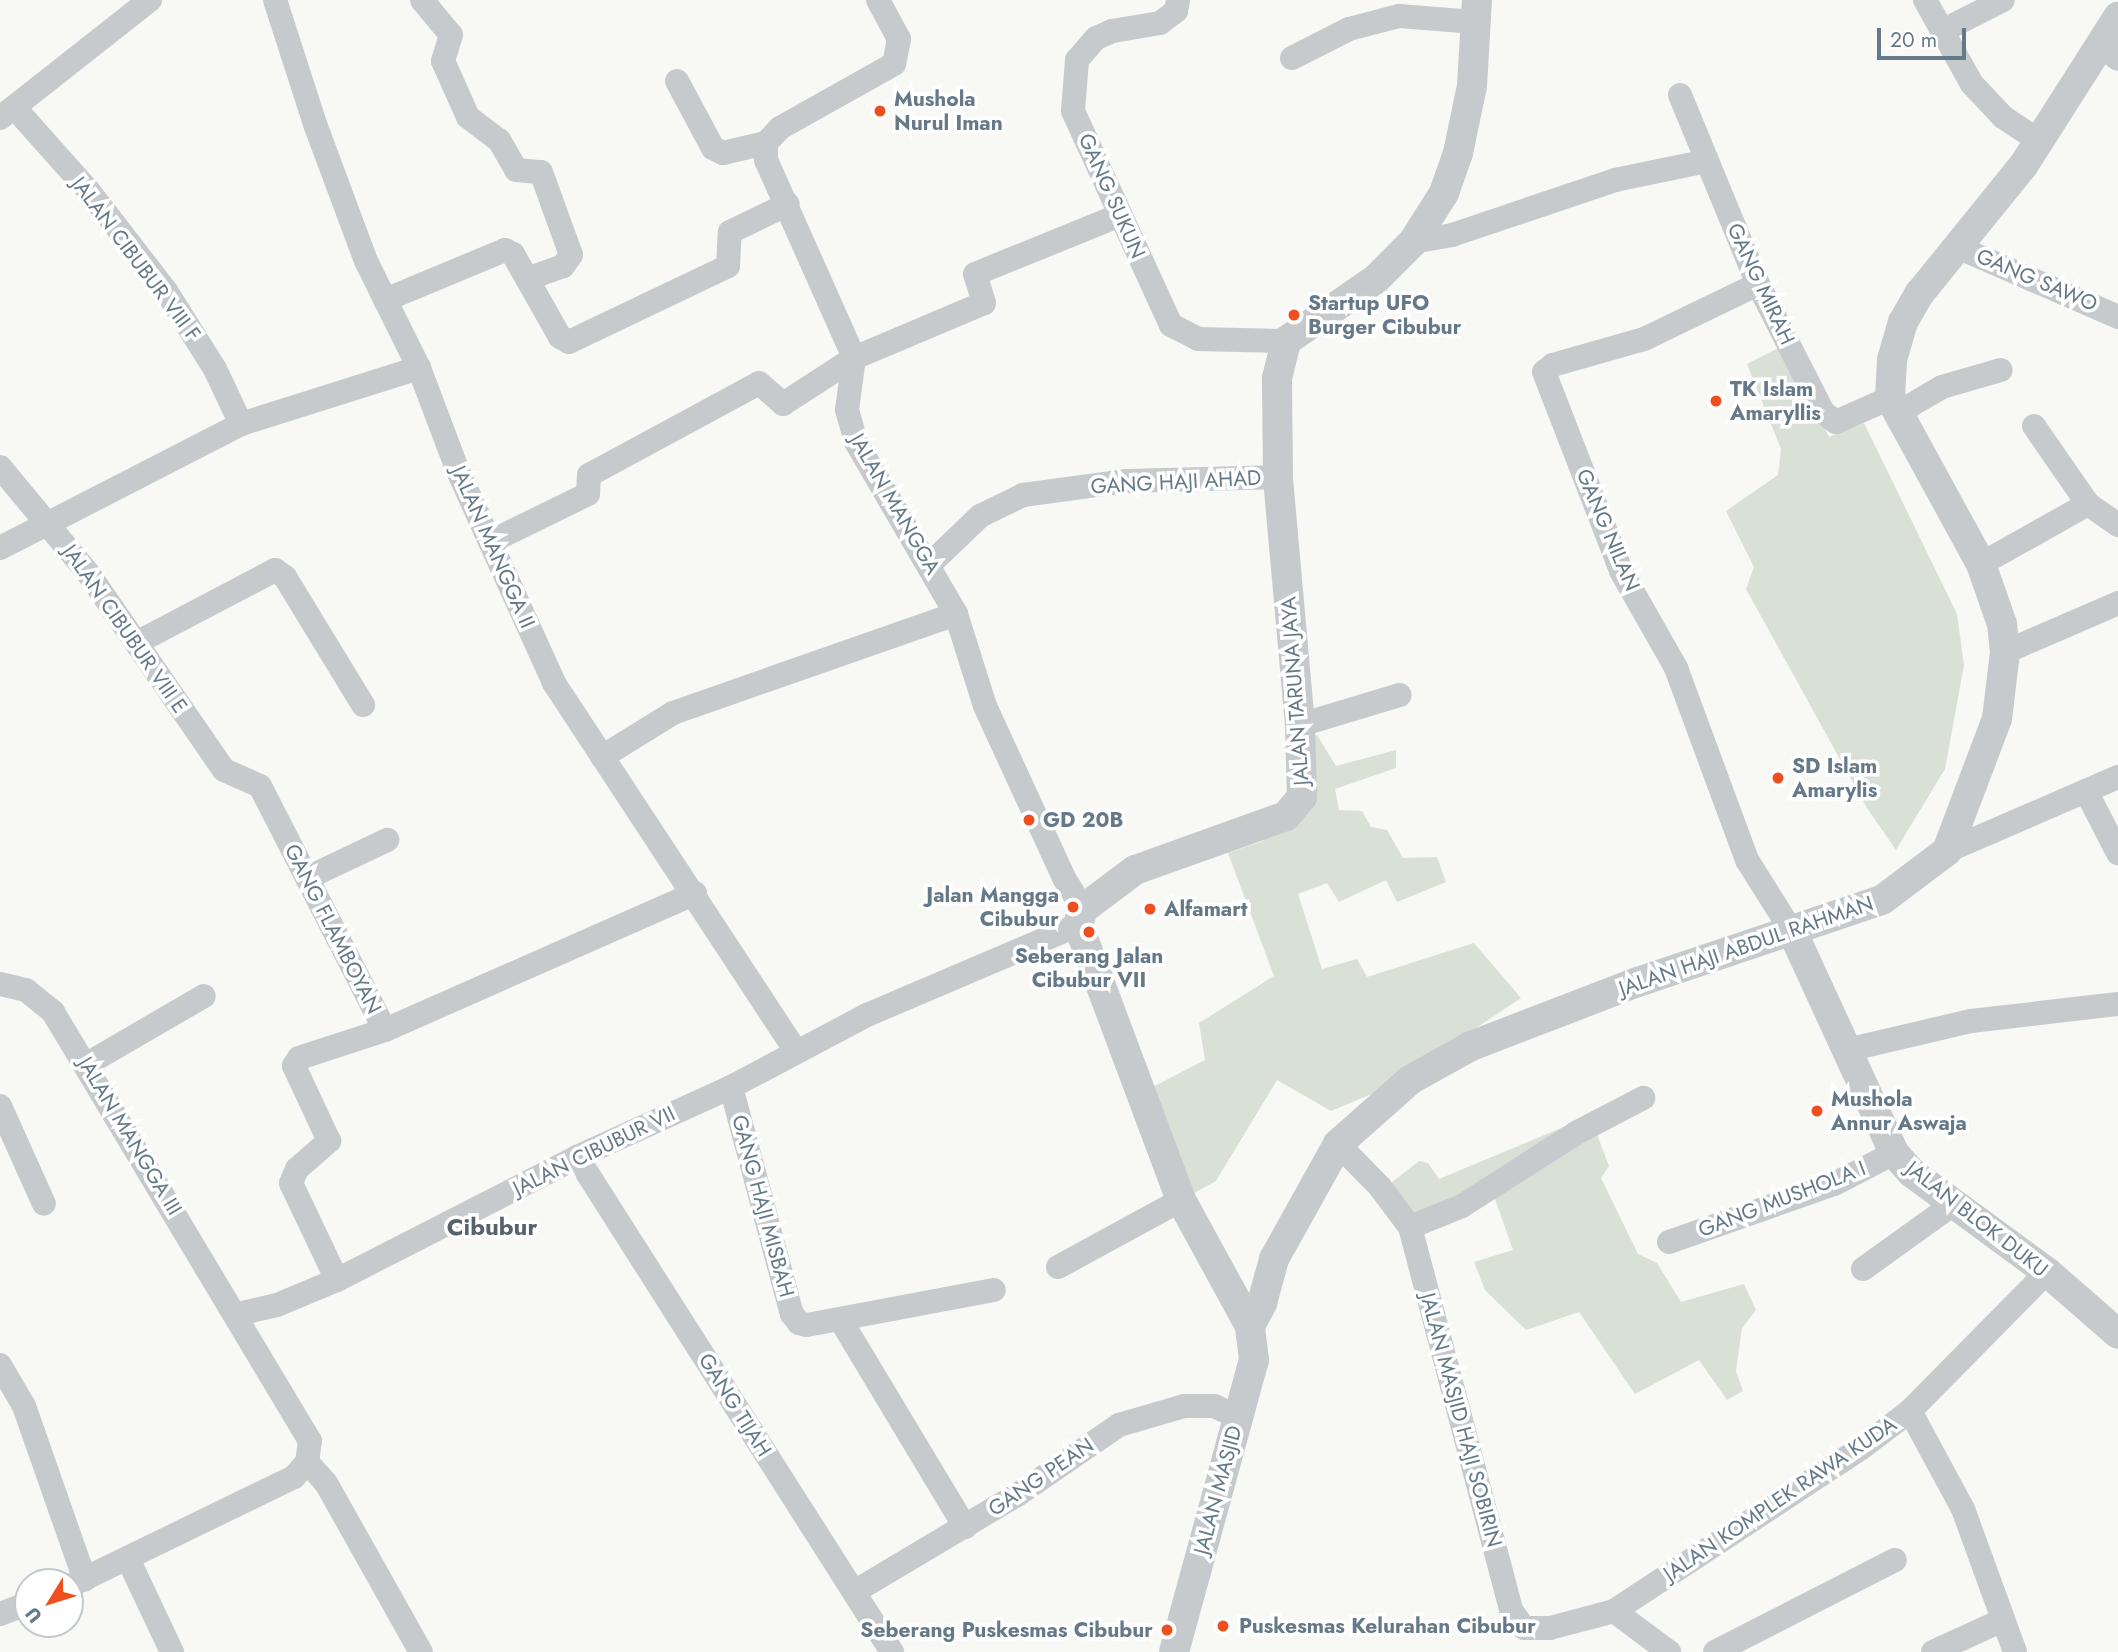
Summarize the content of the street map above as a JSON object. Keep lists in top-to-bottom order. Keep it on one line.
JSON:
{"streets":{"street":["GANG SUKUN","JALAN CIBUBUR VIII F","GANG SAWO","GANG MIRAH","GANG HAJI AHAD","JALAN MANGGA","GANG NILAN","JALAN MANGGA II","JALAN CIBUBUR VIII E","JALAN TARUNA JAYA","GANG FLAMBOYAN","JALAN HAJI ABDUL RAHMAN","JALAN MANGGA III","JALAN CIBUBUR VII","GANG MUSHOLA I","GANG HAJI MISBAH","JALAN BLOK DUKU","GANG TIJAH","JALAN MASJID HAJI SOBIRIN","GANG PEAN","JALAN MASJID","JALAN KOMPLEK RAWA KUDA"]},"crossings":[["GANG SUKUN","JALAN TARUNA JAYA"],["GANG MIRAH","GANG NILAN"],["GANG HAJI AHAD","JALAN MANGGA"],["GANG HAJI AHAD","JALAN TARUNA JAYA"],["JALAN MANGGA","JALAN TARUNA JAYA"],["JALAN MANGGA","JALAN CIBUBUR VII"],["GANG NILAN","JALAN HAJI ABDUL RAHMAN"],["GANG NILAN","JALAN BLOK DUKU"],["JALAN MANGGA II","JALAN CIBUBUR VII"],["JALAN CIBUBUR VIII E","GANG FLAMBOYAN"],["JALAN TARUNA JAYA","JALAN CIBUBUR VII"],["GANG FLAMBOYAN","JALAN CIBUBUR VII"],["JALAN HAJI ABDUL RAHMAN","JALAN BLOK DUKU"],["JALAN HAJI ABDUL RAHMAN","JALAN MASJID HAJI SOBIRIN"],["JALAN HAJI ABDUL RAHMAN","JALAN MASJID"],["JALAN MANGGA III","JALAN CIBUBUR VII"],["JALAN CIBUBUR VII","GANG HAJI MISBAH"],["JALAN CIBUBUR VII","GANG TIJAH"],["GANG MUSHOLA I","JALAN BLOK DUKU"],["JALAN BLOK DUKU","JALAN KOMPLEK RAWA KUDA"],["GANG TIJAH","GANG PEAN"],["JALAN MASJID HAJI SOBIRIN","JALAN KOMPLEK RAWA KUDA"],["GANG PEAN","JALAN MASJID"]],"districts":["Cibubur"],"places":["Mushola Nurul Iman","Startup UFO Burger Cibubur","TK Islam Amaryllis","SD Islam Amarylis","GD 20B","Jalan Mangga Cibubur","Alfamart","Seberang Jalan Cibubur VII","Mushola Annur Aswaja","Puskesmas Kelurahan Cibubur","Seberang Puskesmas Cibubur"],"scale_bar":"20 m","north":"bottom left"}
